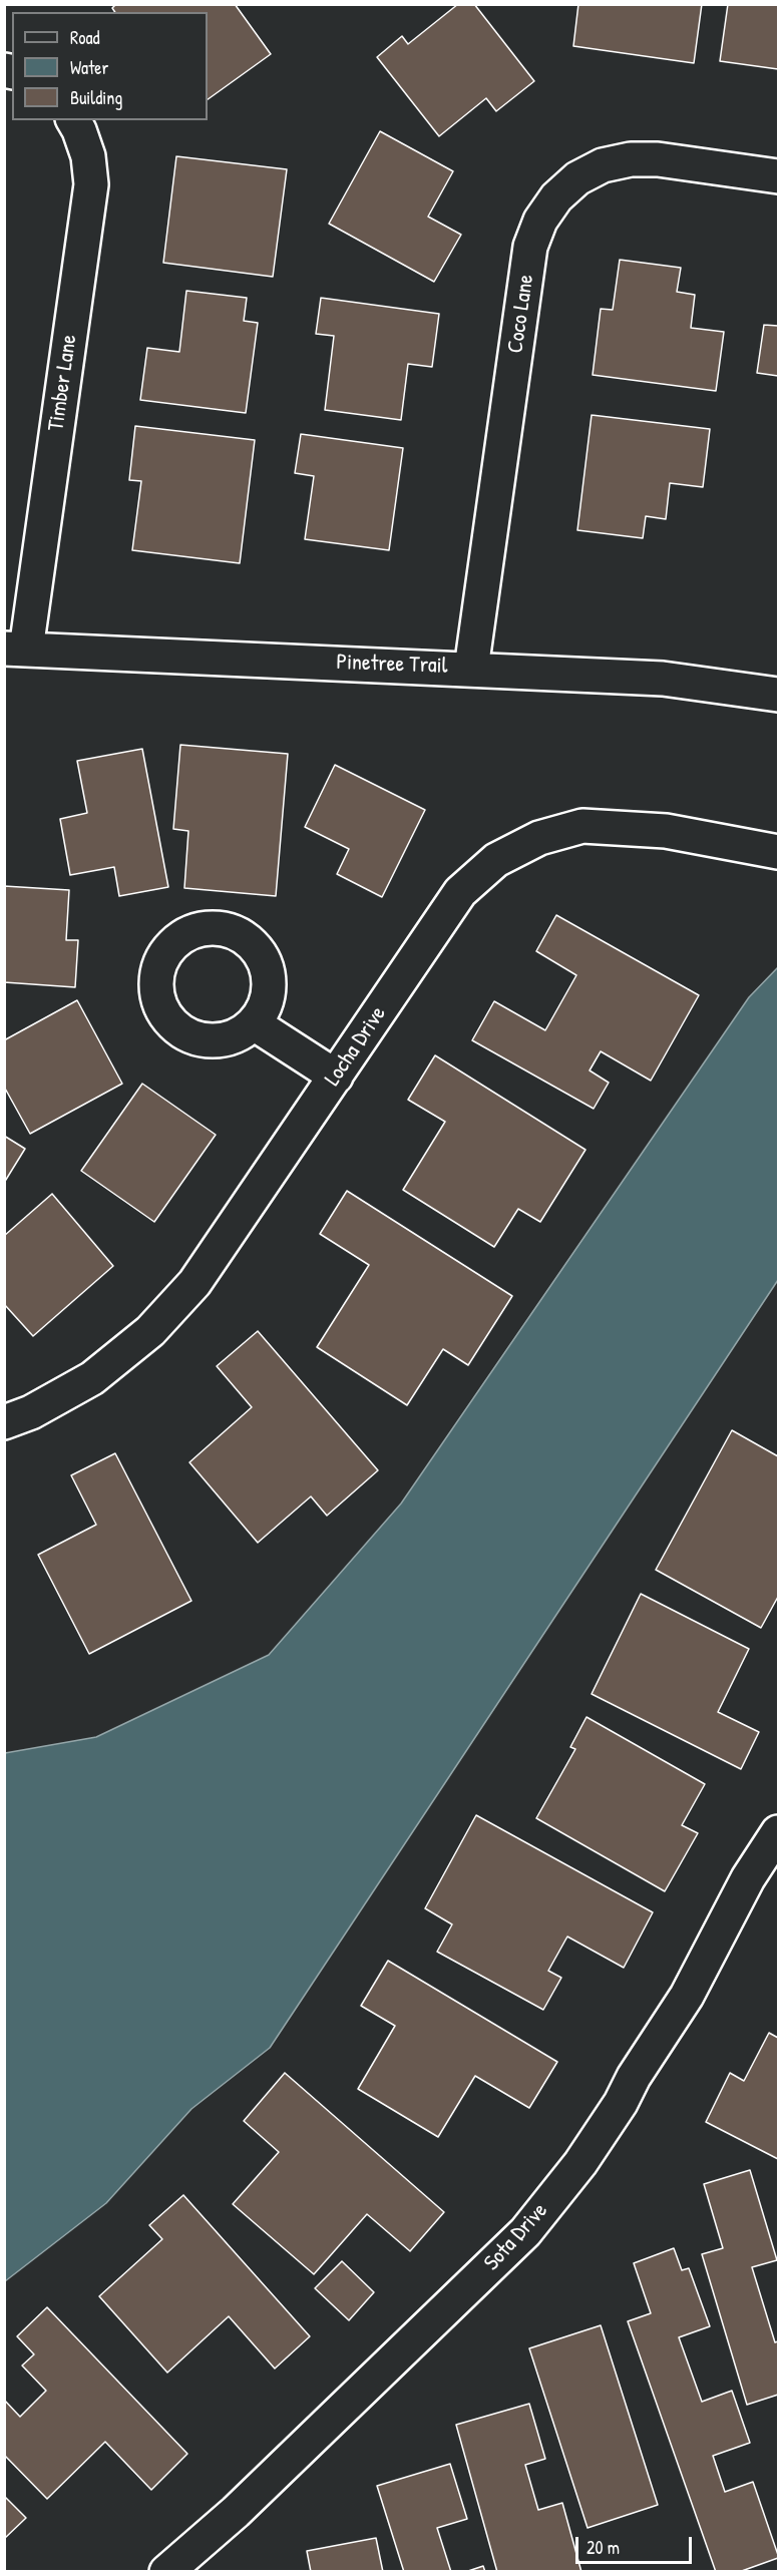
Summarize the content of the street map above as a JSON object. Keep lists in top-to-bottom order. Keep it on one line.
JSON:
{"streets":{"street":["Coco Lane","Timber Lane","Pinetree Trail","Locha Drive","Sota Drive"]},"crossings":[["Coco Lane","Pinetree Trail"],["Timber Lane","Pinetree Trail"]],"legend":["Road","Water","Building"],"scale_bar":"20 m"}
